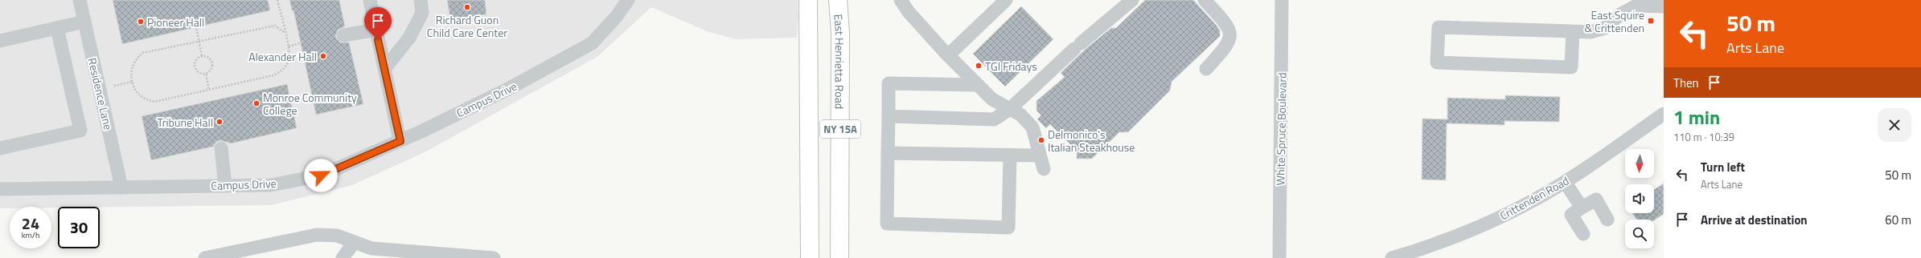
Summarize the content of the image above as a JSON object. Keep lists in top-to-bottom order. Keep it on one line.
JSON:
{"streets":{"main road":["East Henrietta Road","NY 15A"],"street":["Residence Lane","Campus Drive","White Spruce Boulevard","Crittenden Road"]},"crossings":[["Residence Lane","Campus Drive"]],"places":{"other":["Richard Guon Child Care Center","Pioneer Hall","Alexander Hall","TGI Fridays","Monroe Community College","Tribune Hall","Delmonico's Italian Steakhouse"],"transit":["East Squire & Crittenden"]},"north":"bottom","page":{"turn":["50 m","Arts Lane"],"then":"Then","heading":["1 min","110 m · 10:39"],"list":[{"name":"Turn left","note":"Arts Lane","value":"50 m"},{"name":"Arrive at destination","value":"60 m"}],"speed":"24 km/h","limit":"30"}}
